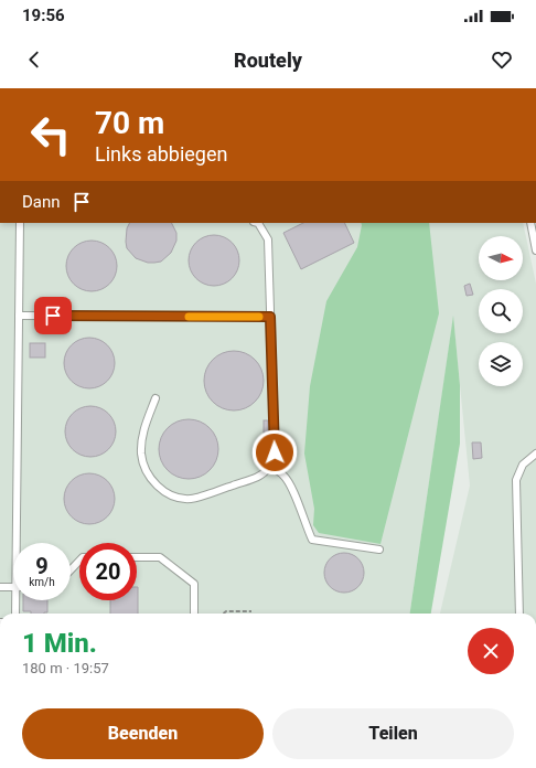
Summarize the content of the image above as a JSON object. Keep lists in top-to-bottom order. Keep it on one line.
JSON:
{"north":"right","page":{"status":"19:56","header":"Routely","turn":["70 m","Links abbiegen"],"then":"Dann","speed":"9 km/h","limit":"20","heading":["1 Min.","180 m · 19:57"],"buttons":["Beenden","Teilen"]}}
